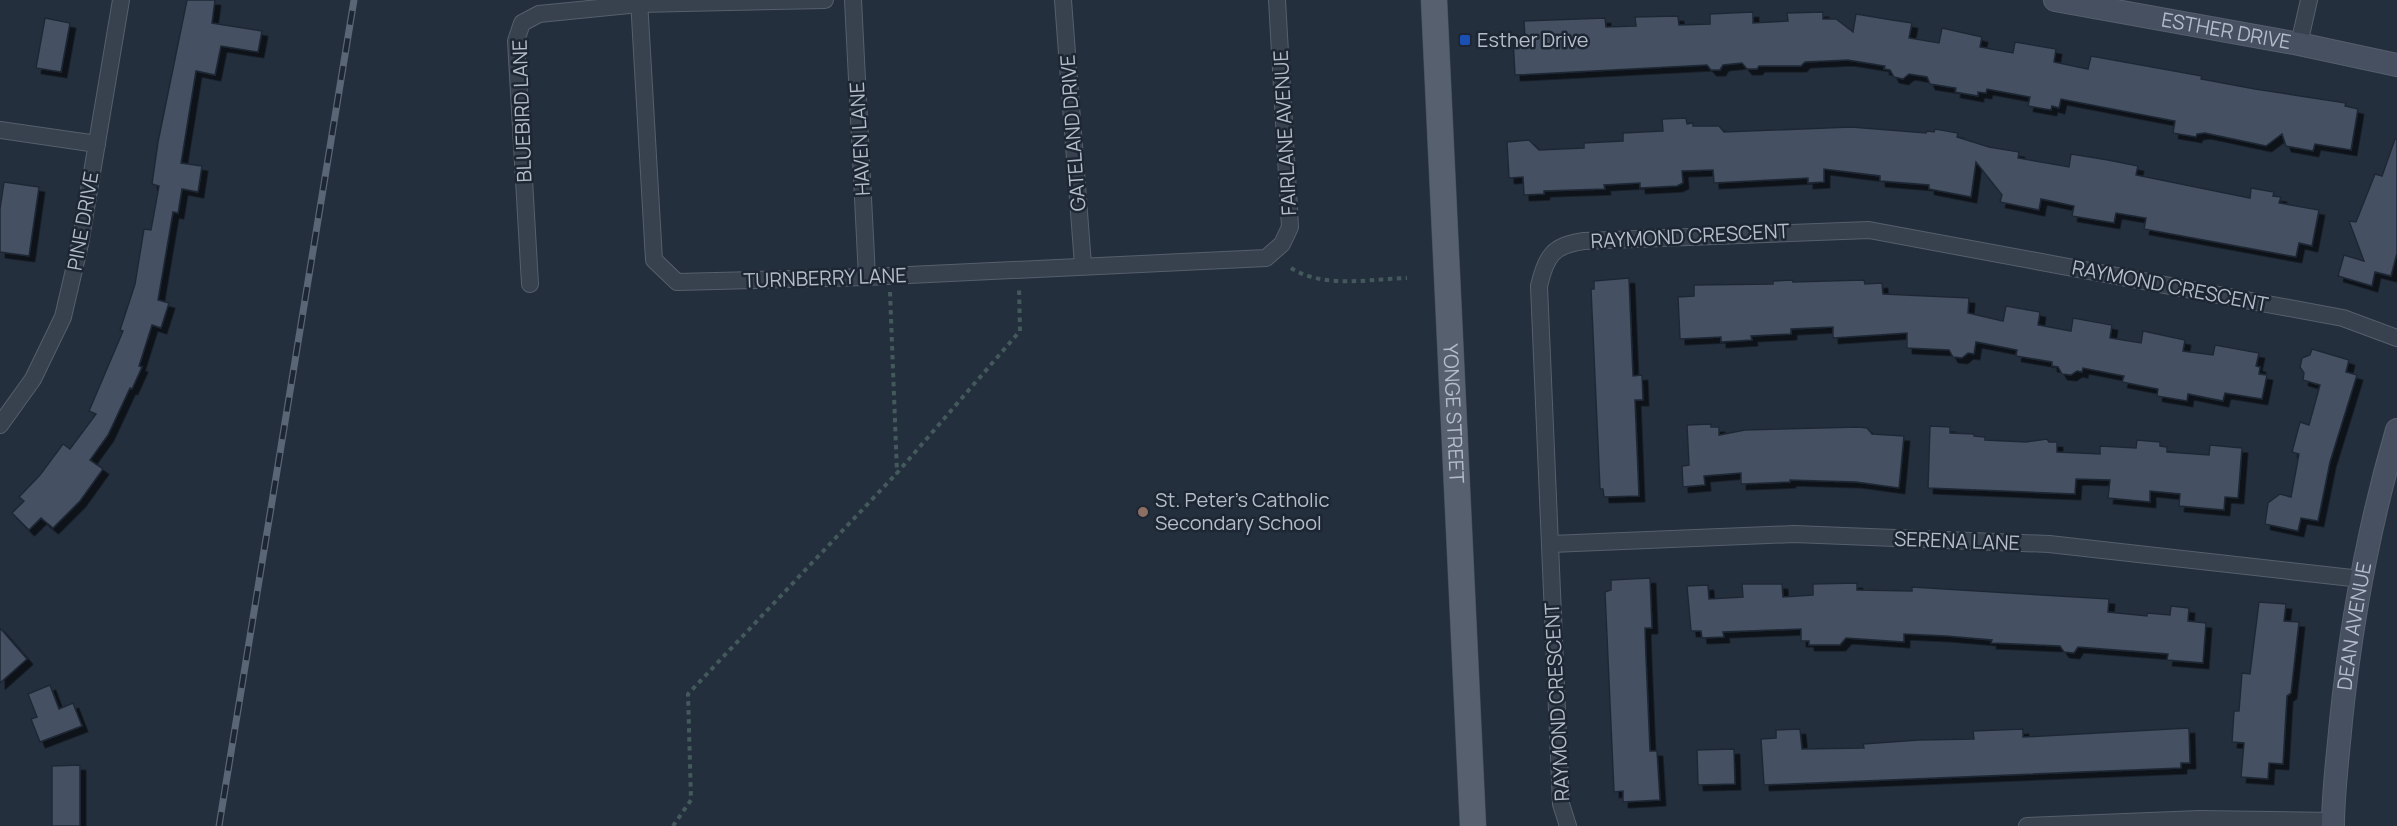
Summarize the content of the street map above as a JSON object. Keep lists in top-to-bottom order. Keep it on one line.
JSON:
{"streets":{"main road":["YONGE STREET"],"street":["ESTHER DRIVE","BLUEBIRD LANE","GATELAND DRIVE","FAIRLANE AVENUE","HAVEN LANE","PINE DRIVE","RAYMOND CRESCENT","TURNBERRY LANE","SERENA LANE","DEAN AVENUE"]},"crossings":[["BLUEBIRD LANE","TURNBERRY LANE"],["GATELAND DRIVE","TURNBERRY LANE"],["FAIRLANE AVENUE","TURNBERRY LANE"],["HAVEN LANE","TURNBERRY LANE"],["RAYMOND CRESCENT","SERENA LANE"],["SERENA LANE","DEAN AVENUE"]],"places":{"transit":["Esther Drive"],"other":["St. Peter's Catholic Secondary School"]}}
